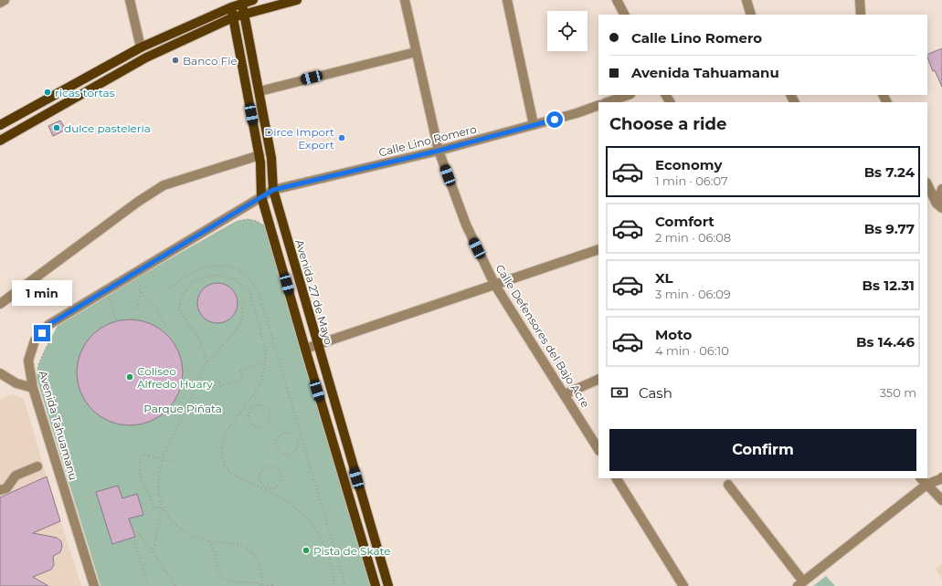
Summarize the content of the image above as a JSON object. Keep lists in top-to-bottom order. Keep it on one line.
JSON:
{"streets":{"main road":["Avenida 27 de Mayo"],"street":["Calle Lino Romero","Calle Defensores del Bajo Acre","Avenida Tahuamanu"]},"crossings":[["Calle Lino Romero","Avenida 27 de Mayo"],["Calle Lino Romero","Calle Defensores del Bajo Acre"],["Calle Lino Romero","Avenida Tahuamanu"]],"parks":["Parque Piñata"],"places":["Banco Fie","ricas tortas","dulce pasteleria","Dirce Import Export","Coliseo Alfredo Huary","Pista de Skate"],"page":{"banner":["Calle Lino Romero","Avenida Tahuamanu"],"heading":"Choose a ride","list":[{"name":"Economy","note":"1 min · 06:07","value":"Bs 7.24"},{"name":"Comfort","note":"2 min · 06:08","value":"Bs 9.77"},{"name":"XL","note":"3 min · 06:09","value":"Bs 12.31"},{"name":"Moto","note":"4 min · 06:10","value":"Bs 14.46"}],"bubble":"1 min","pay":["Cash","350 m"],"buttons":"Confirm"}}
